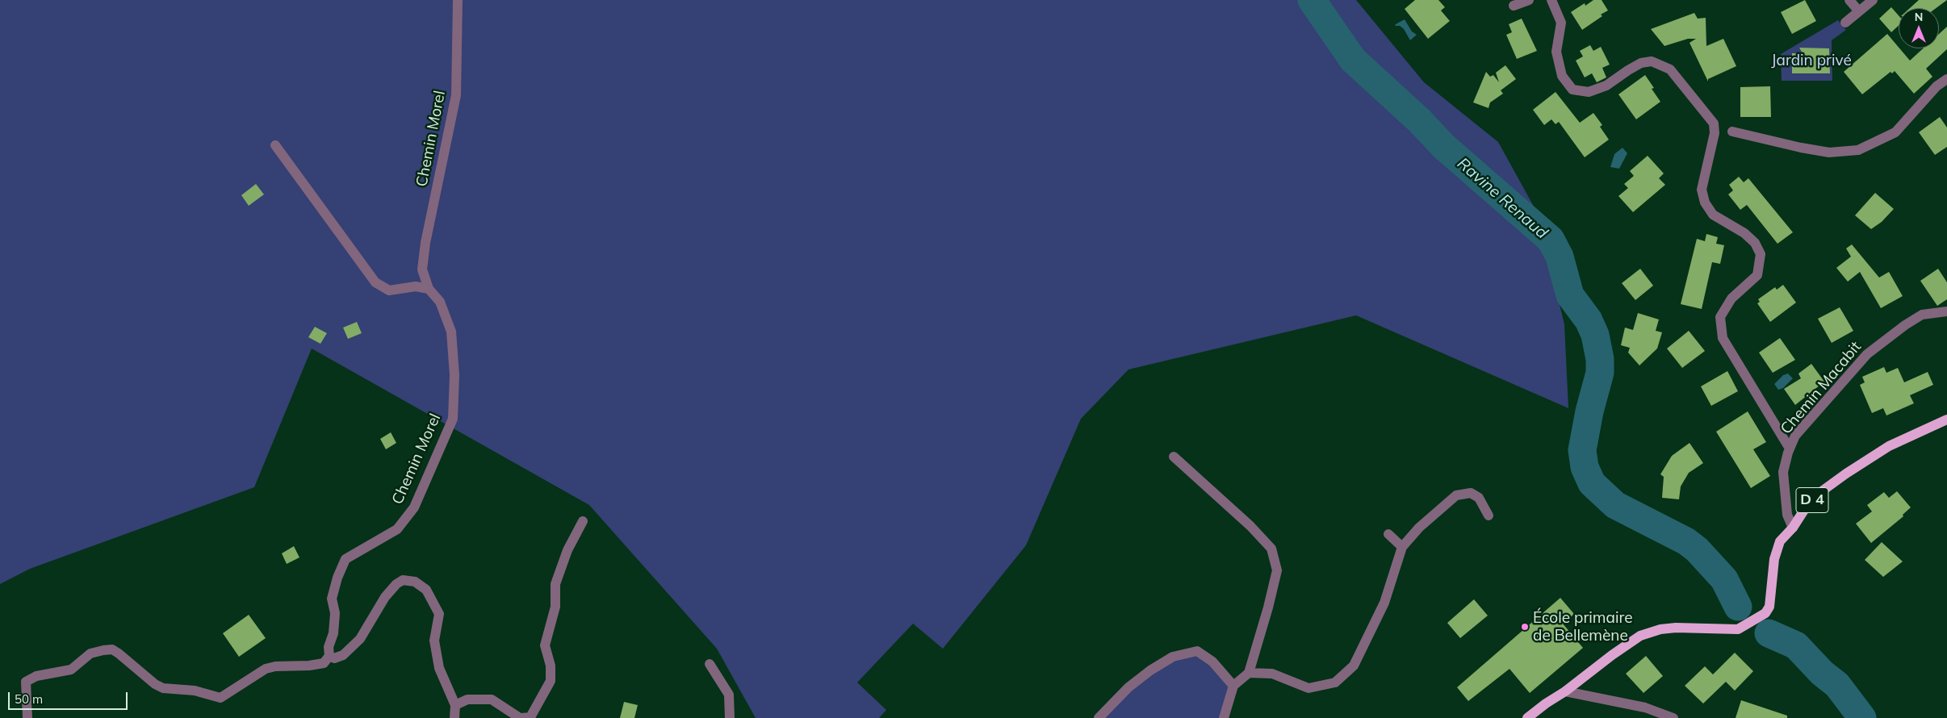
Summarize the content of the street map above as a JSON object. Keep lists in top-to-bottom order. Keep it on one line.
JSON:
{"streets":{"main road":["D 4"],"street":["Chemin Morel","Chemin Macabit"]},"crossings":[["Chemin Macabit","D 4"]],"water":["Ravine Renaud"],"parks":["Jardin privé"],"places":["École primaire de Bellemène"],"scale_bar":"50 m","north":"top"}
